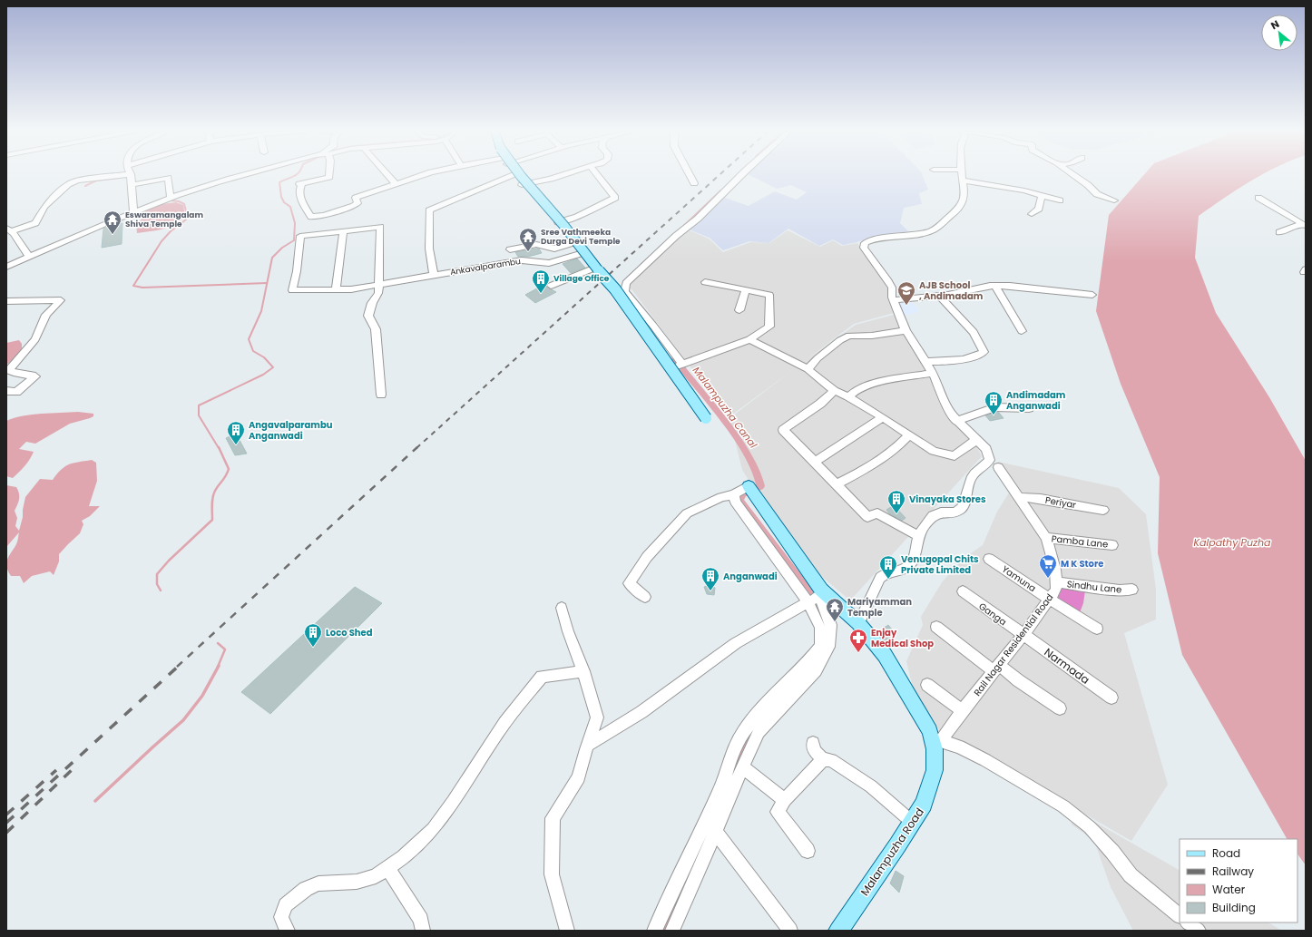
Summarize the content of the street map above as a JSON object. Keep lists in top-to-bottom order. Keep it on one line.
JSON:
{"streets":{"main road":["Malampuzha Road"],"street":["Ankavalparambu","Periyar","Pamba Lane","Yamuna","Sindhu Lane","Ganga","Rail Nagar Residential Road","Narmada"]},"crossings":[["Periyar","Rail Nagar Residential Road"],["Pamba Lane","Rail Nagar Residential Road"],["Yamuna","Rail Nagar Residential Road"],["Sindhu Lane","Rail Nagar Residential Road"],["Ganga","Rail Nagar Residential Road"],["Ganga","Narmada"],["Rail Nagar Residential Road","Narmada"],["Rail Nagar Residential Road","Malampuzha Road"]],"water":["Malampuzha Canal","Kalpathy Puzha"],"places":{"temple":["Eswaramangalam Shiva Temple","Sree Vathmeeka Durga Devi Temple","Mariyamman Temple"],"building":["Village Office","Andimadam Anganwadi","Angavalparambu Anganwadi","Vinayaka Stores","Venugopal Chits Private Limited","Anganwadi","Loco Shed"],"school or university":["AJB School , Andimadam"],"supermarket":["M K Store"],"pharmacy":["Enjay Medical Shop"]},"legend":["Road","Railway","Water","Building"],"north":"top left"}
